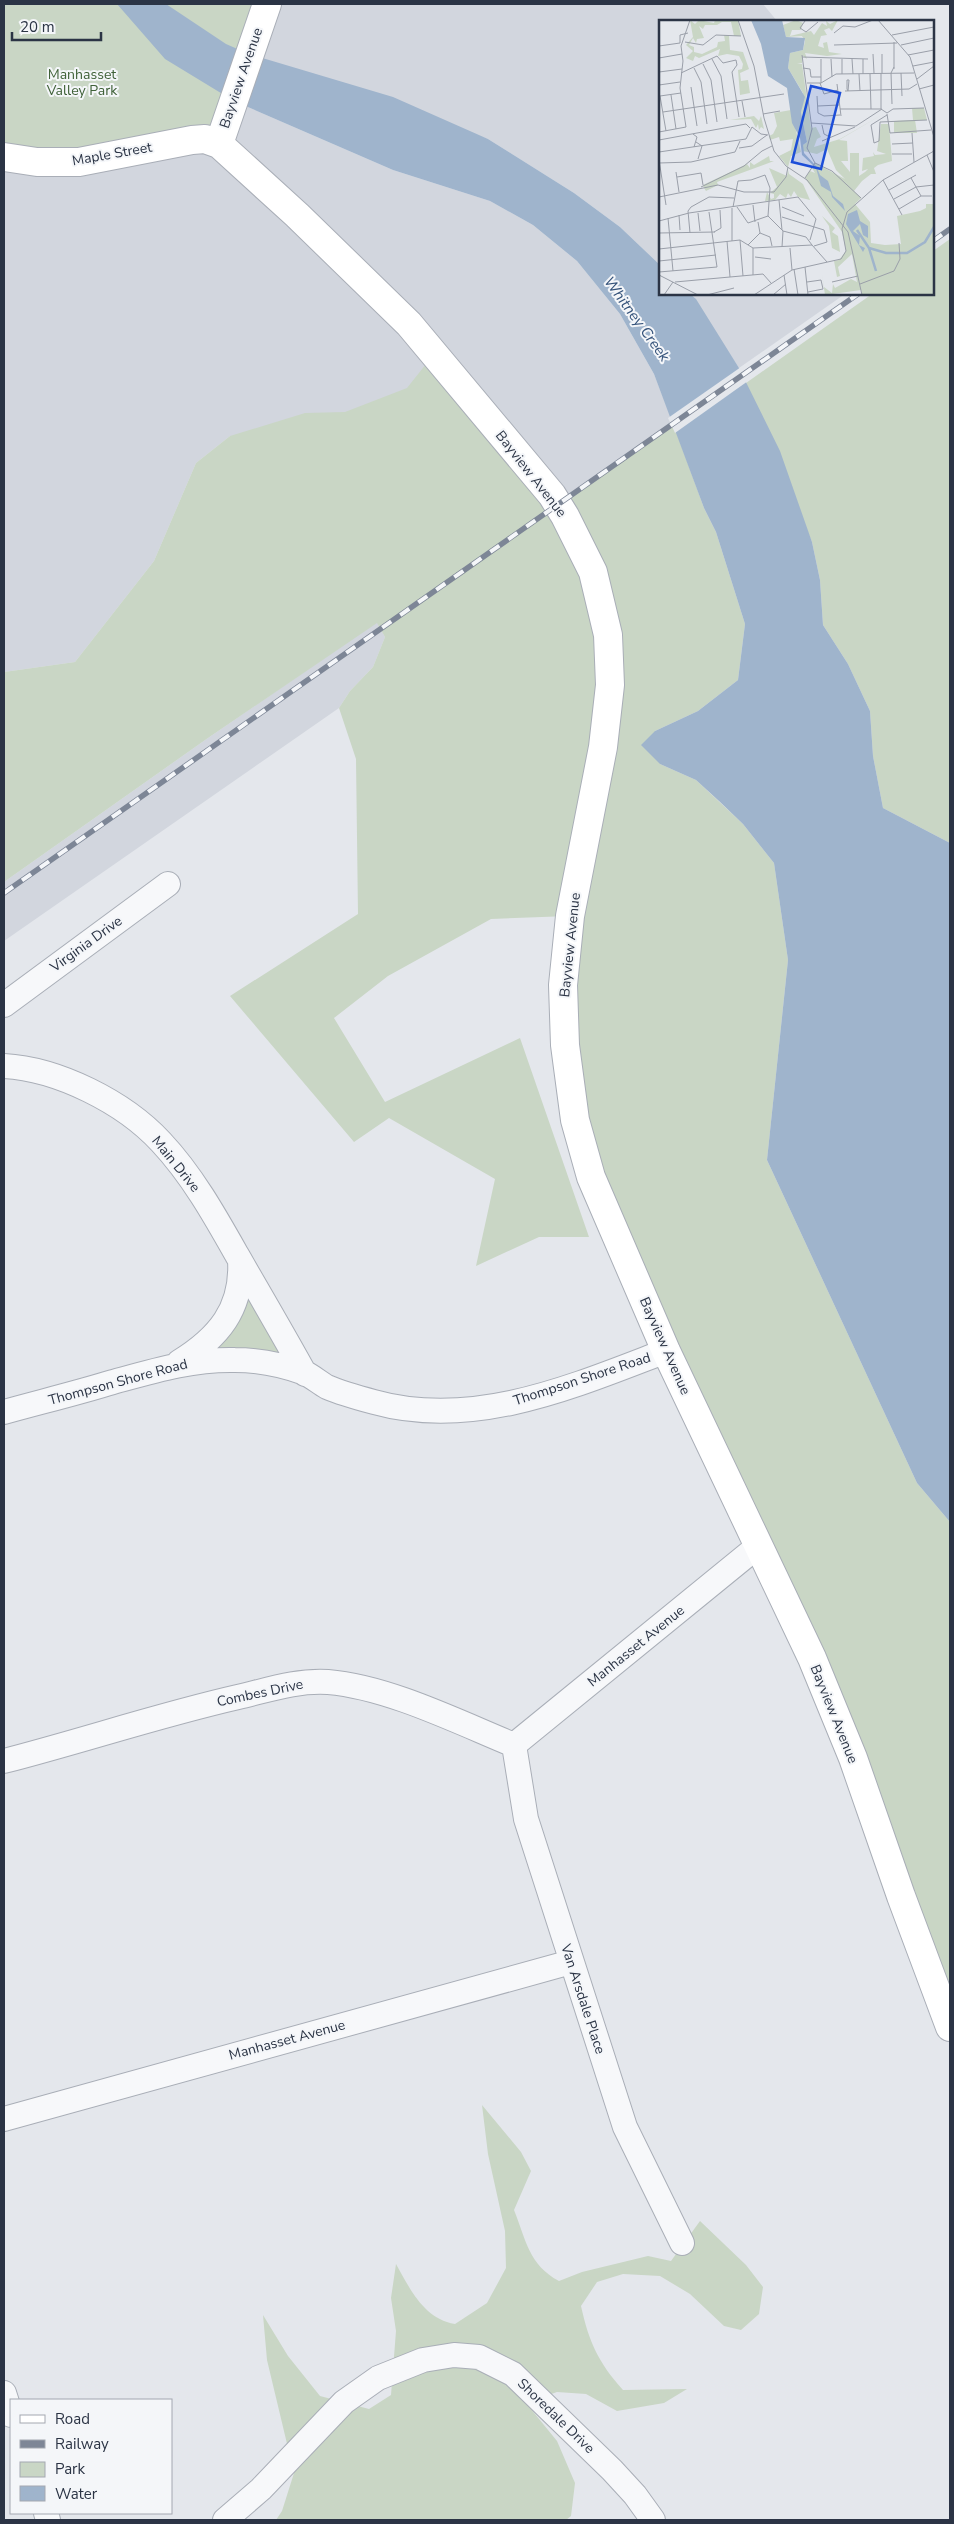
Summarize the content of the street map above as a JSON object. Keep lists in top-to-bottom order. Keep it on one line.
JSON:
{"streets":{"street":["Bayview Avenue","Maple Street","Virginia Drive","Main Drive","Thompson Shore Road","Manhasset Avenue","Combes Drive","Van Arsdale Place","Shoredale Drive"]},"crossings":[["Bayview Avenue","Maple Street"],["Bayview Avenue","Thompson Shore Road"],["Bayview Avenue","Manhasset Avenue"],["Main Drive","Thompson Shore Road"],["Manhasset Avenue","Combes Drive"],["Manhasset Avenue","Van Arsdale Place"],["Combes Drive","Van Arsdale Place"]],"water":["Whitney Creek"],"parks":["Manhasset Valley Park"],"legend":["Road","Railway","Park","Water"],"scale_bar":"20 m"}
